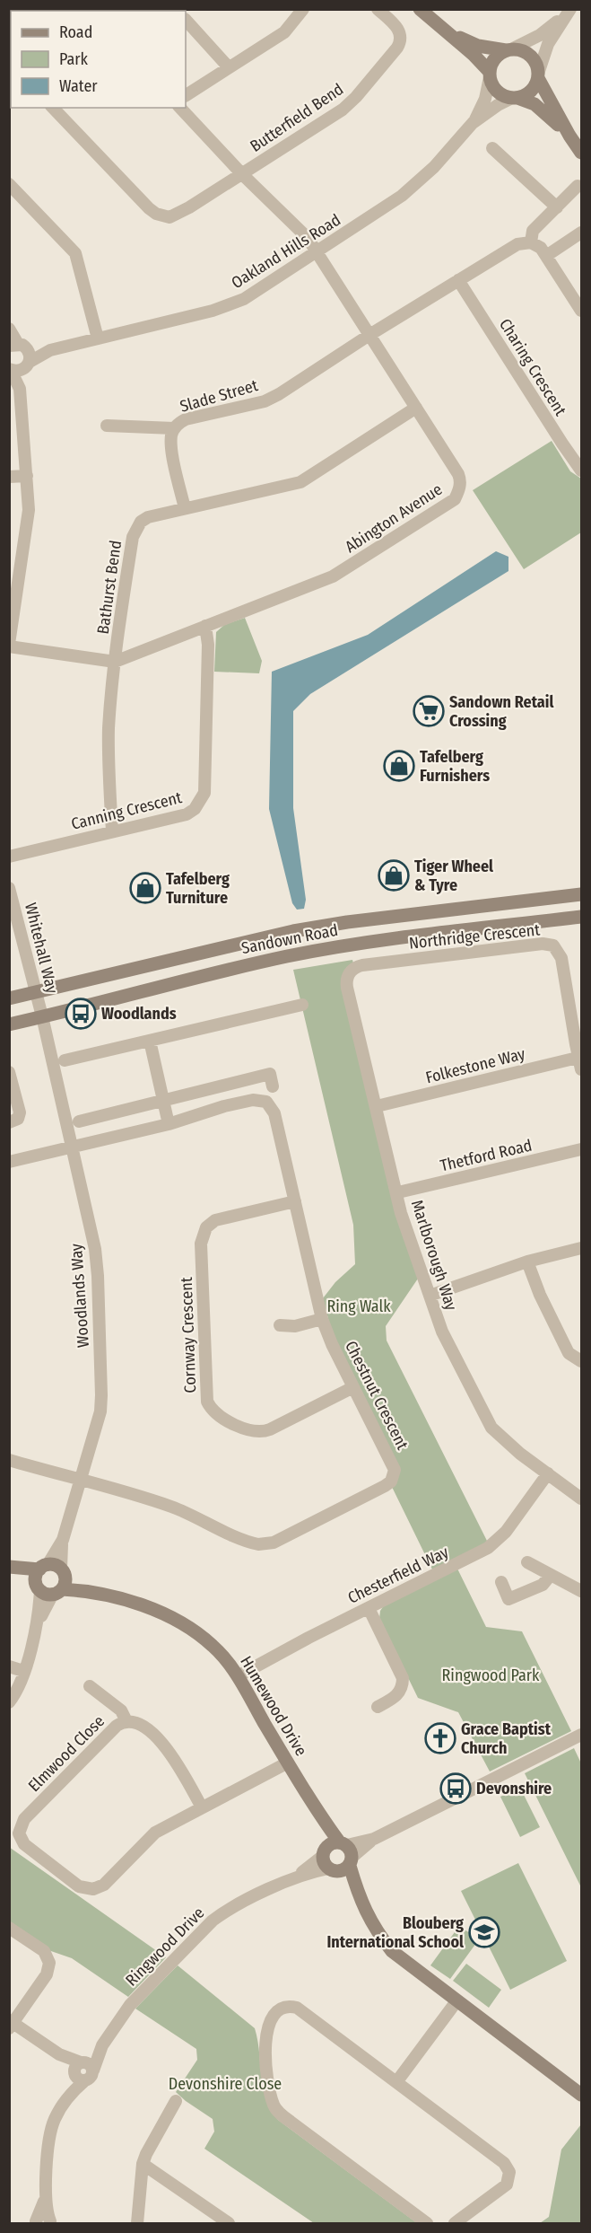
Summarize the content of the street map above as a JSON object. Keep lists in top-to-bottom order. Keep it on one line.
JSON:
{"streets":{"street":["Butterfield Bend","Oakland Hills Road","Charing Crescent","Slade Street","Abington Avenue","Bathurst Bend","Canning Crescent","Northridge Crescent","Sandown Road","Whitehall Way","Folkestone Way","Thetford Road","Marlborough Way","Woodlands Way","Cornway Crescent","Chestnut Crescent","Chesterfield Way","Humewood Drive","Elmwood Close","Ringwood Drive"]},"crossings":[["Butterfield Bend","Abington Avenue"],["Oakland Hills Road","Abington Avenue"],["Slade Street","Abington Avenue"],["Slade Street","Bathurst Bend"],["Abington Avenue","Bathurst Bend"],["Abington Avenue","Canning Crescent"],["Bathurst Bend","Canning Crescent"],["Northridge Crescent","Folkestone Way"],["Northridge Crescent","Marlborough Way"],["Sandown Road","Whitehall Way"],["Sandown Road","Woodlands Way"],["Whitehall Way","Woodlands Way"],["Folkestone Way","Marlborough Way"],["Thetford Road","Marlborough Way"],["Marlborough Way","Chesterfield Way"],["Woodlands Way","Chestnut Crescent"],["Woodlands Way","Humewood Drive"],["Cornway Crescent","Chestnut Crescent"],["Chesterfield Way","Humewood Drive"],["Humewood Drive","Elmwood Close"],["Humewood Drive","Ringwood Drive"]],"parks":["Ring Walk","Ringwood Park","Devonshire Close"],"places":{"supermarket":["Sandown Retail Crossing"],"shop":["Tafelberg Furnishers","Tiger Wheel & Tyre","Tafelberg Turniture"],"bus stop":["Woodlands","Devonshire"],"church":["Grace Baptist Church"],"school or university":["Blouberg International School"]},"legend":["Road","Park","Water"]}
